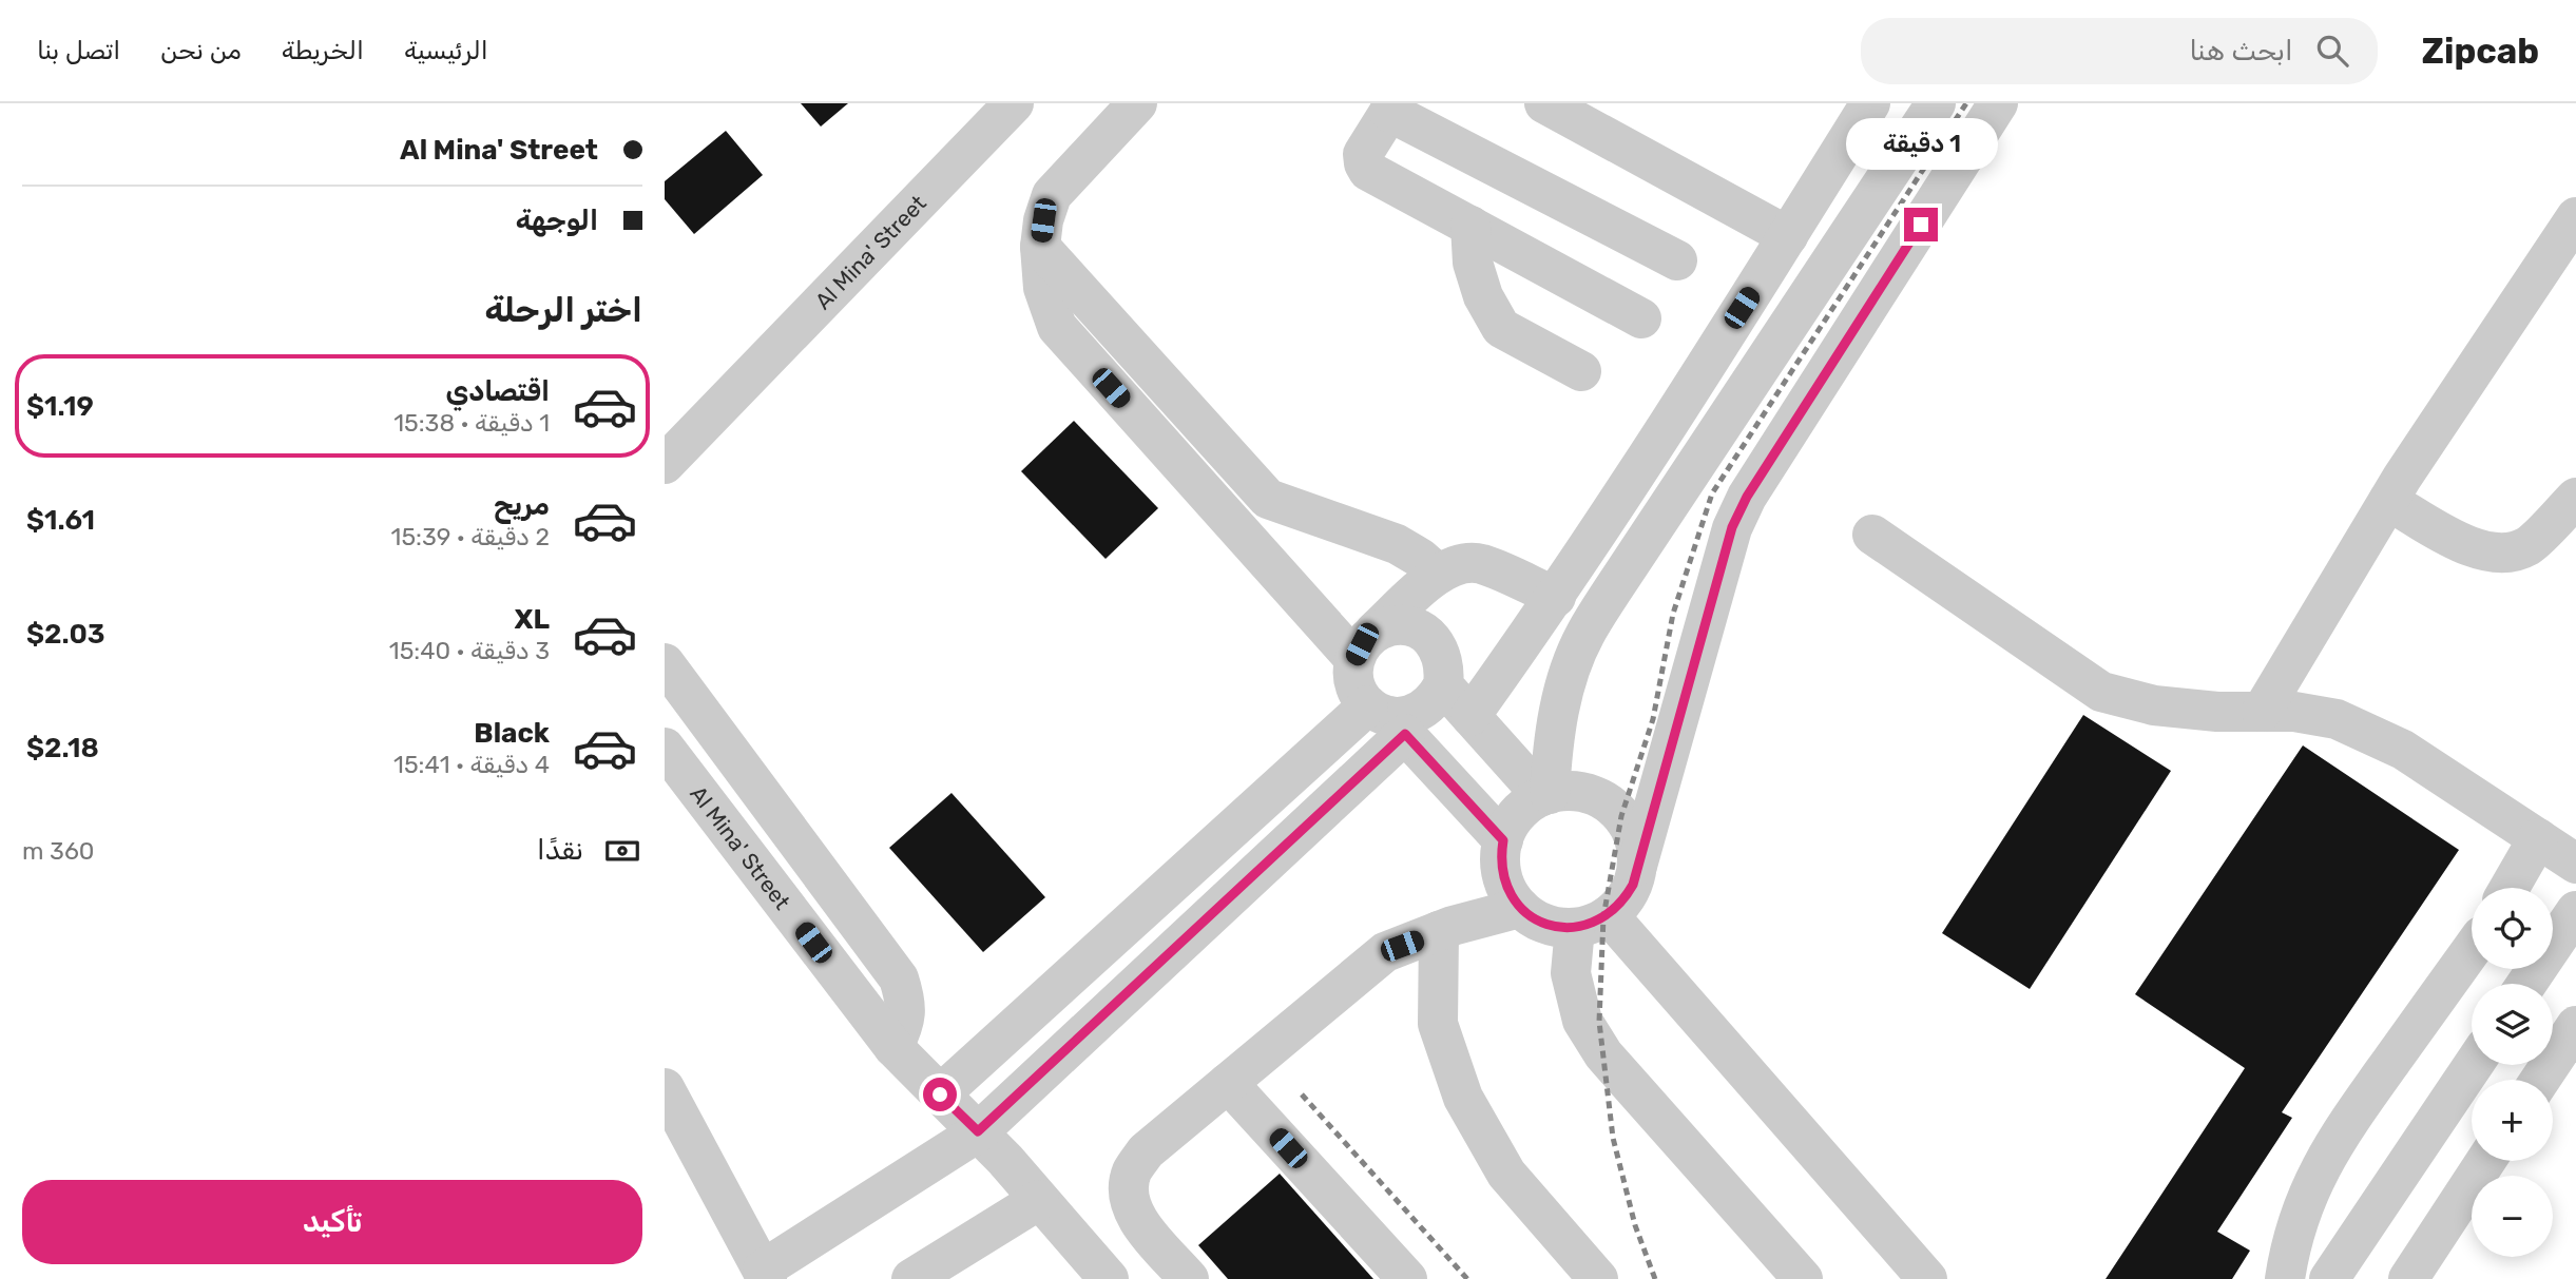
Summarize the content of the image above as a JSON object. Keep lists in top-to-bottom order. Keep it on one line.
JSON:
{"streets":{"street":["Al Mina' Street"]},"page":{"header":"Zipcab","search":"ابحث هنا","nav":["الرئيسية","الخريطة","من نحن","اتصل بنا"],"banner":["Al Mina' Street","الوجهة"],"bubble":"1 دقيقة","heading":"اختر الرحلة","list":[{"name":"اقتصادي","note":"1 دقيقة · 15:38","value":"$1.19"},{"name":"مريح","note":"2 دقيقة · 15:39","value":"$1.61"},{"name":"XL","note":"3 دقيقة · 15:40","value":"$2.03"},{"name":"Black","note":"4 دقيقة · 15:41","value":"$2.18"}],"pay":["نقدًا","360 m"],"map_buttons":["+","−"],"buttons":"تأكيد"}}
